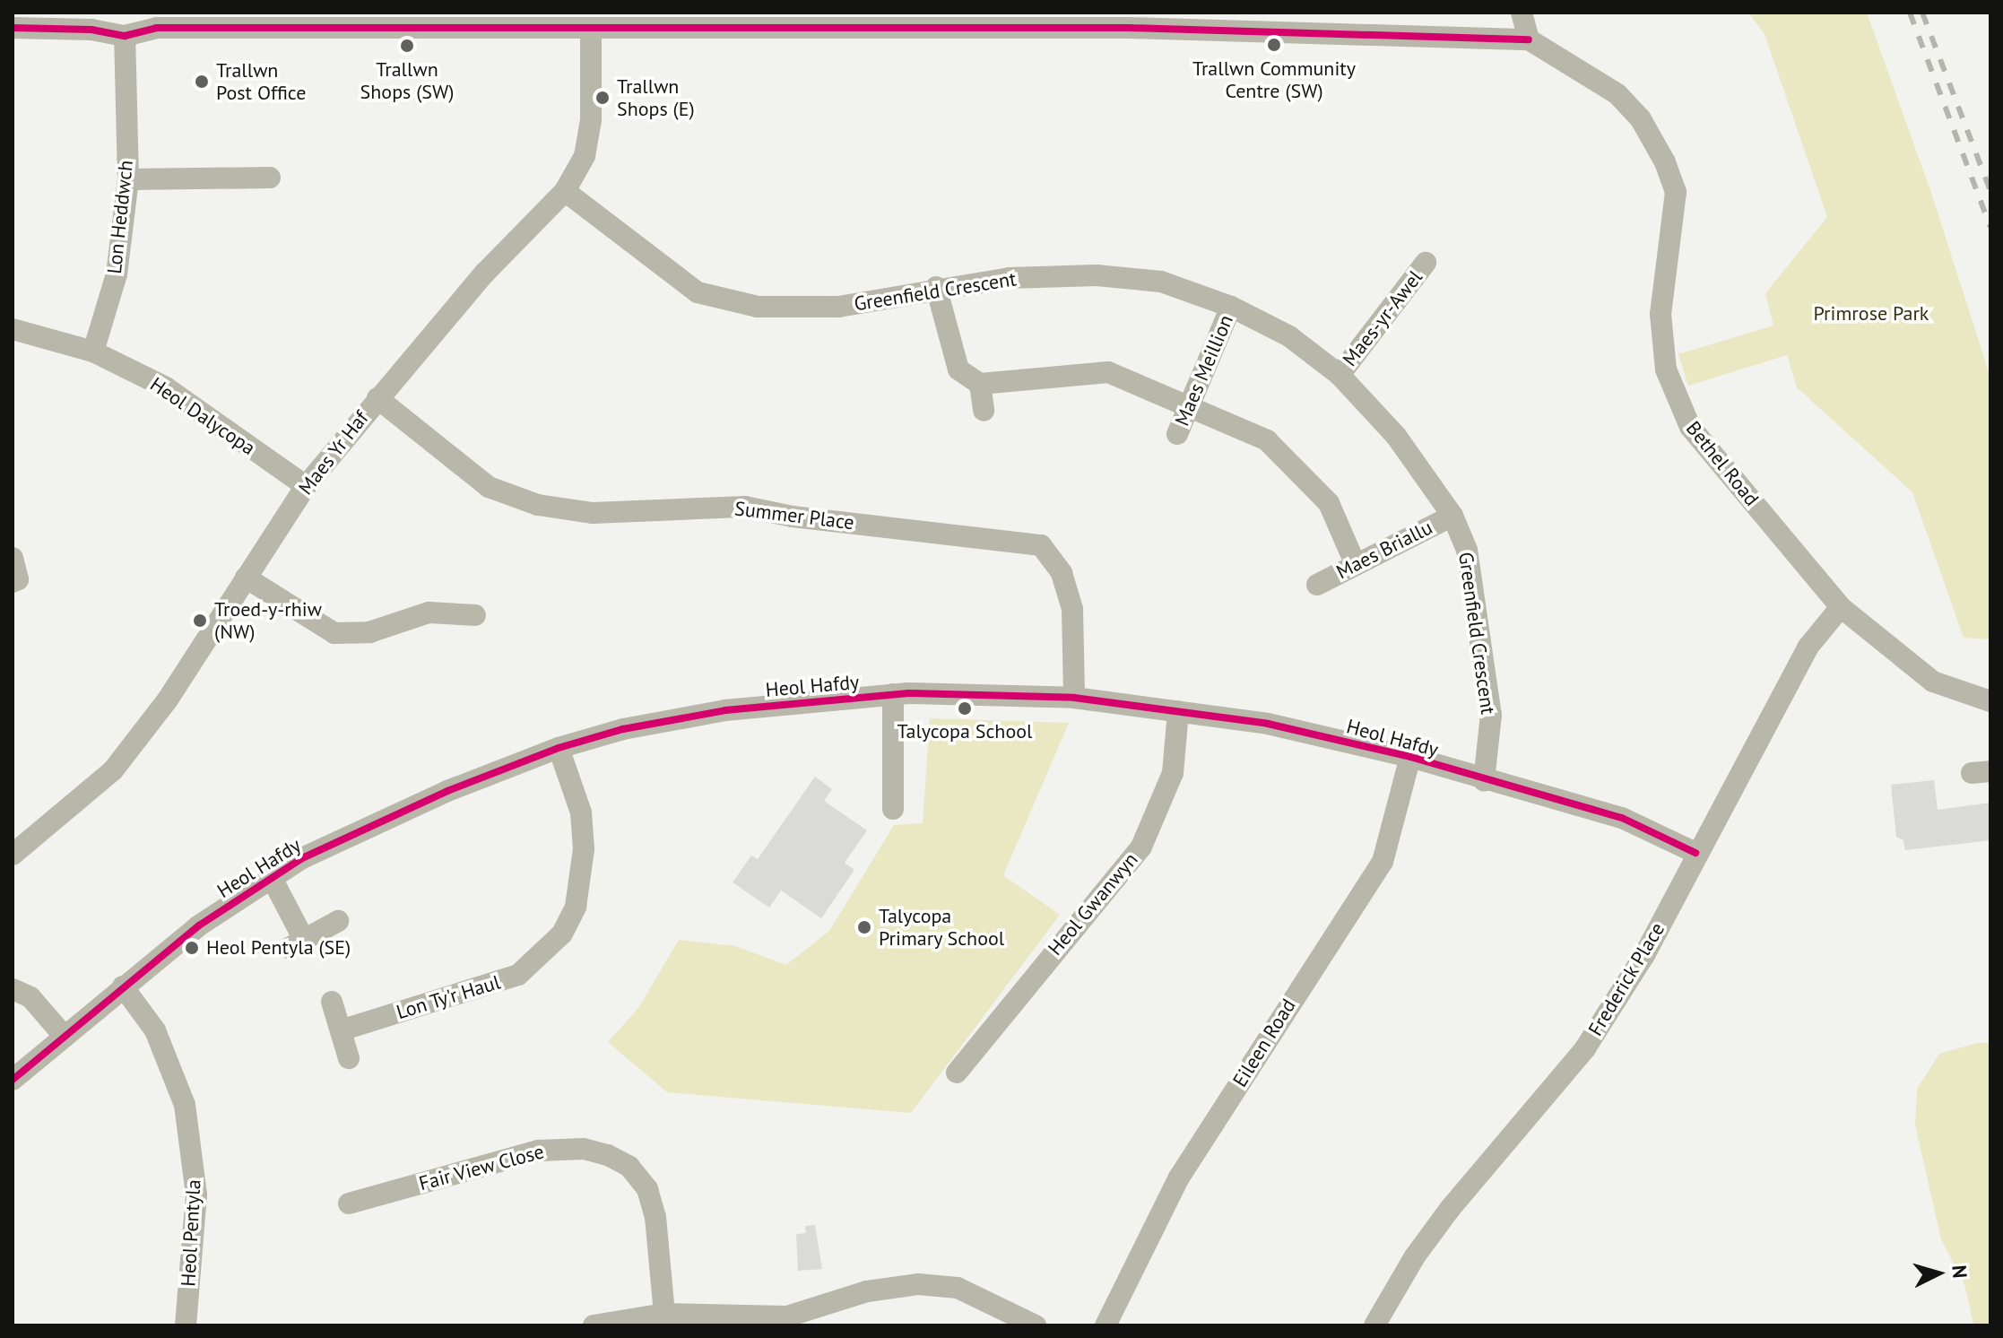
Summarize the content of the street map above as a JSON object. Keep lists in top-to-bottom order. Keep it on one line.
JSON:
{"streets":{"street":["Lon Heddwch","Greenfield Crescent","Maes-yr-Awel","Maes Meillion","Heol Dalycopa","Maes Yr Haf","Bethel Road","Summer Place","Maes Briallu","Heol Hafdy","Heol Gwanwyn","Frederick Place","Lon Ty'r Haul","Eileen Road","Fair View Close","Heol Pentyla"]},"crossings":[["Lon Heddwch","Heol Dalycopa"],["Greenfield Crescent","Maes-yr-Awel"],["Greenfield Crescent","Maes Meillion"],["Greenfield Crescent","Maes Yr Haf"],["Greenfield Crescent","Maes Briallu"],["Greenfield Crescent","Heol Hafdy"],["Heol Dalycopa","Maes Yr Haf"],["Maes Yr Haf","Summer Place"],["Bethel Road","Frederick Place"],["Summer Place","Heol Hafdy"],["Heol Hafdy","Heol Gwanwyn"],["Heol Hafdy","Frederick Place"],["Heol Hafdy","Lon Ty'r Haul"],["Heol Hafdy","Eileen Road"],["Heol Hafdy","Heol Pentyla"]],"parks":["Primrose Park"],"places":["Trallwn Community Centre (SW)","Trallwn Shops (SW)","Trallwn Post Office","Trallwn Shops (E)","Troed-y-rhiw (NW)","Talycopa School","Talycopa Primary School","Heol Pentyla (SE)"],"north":"right"}
